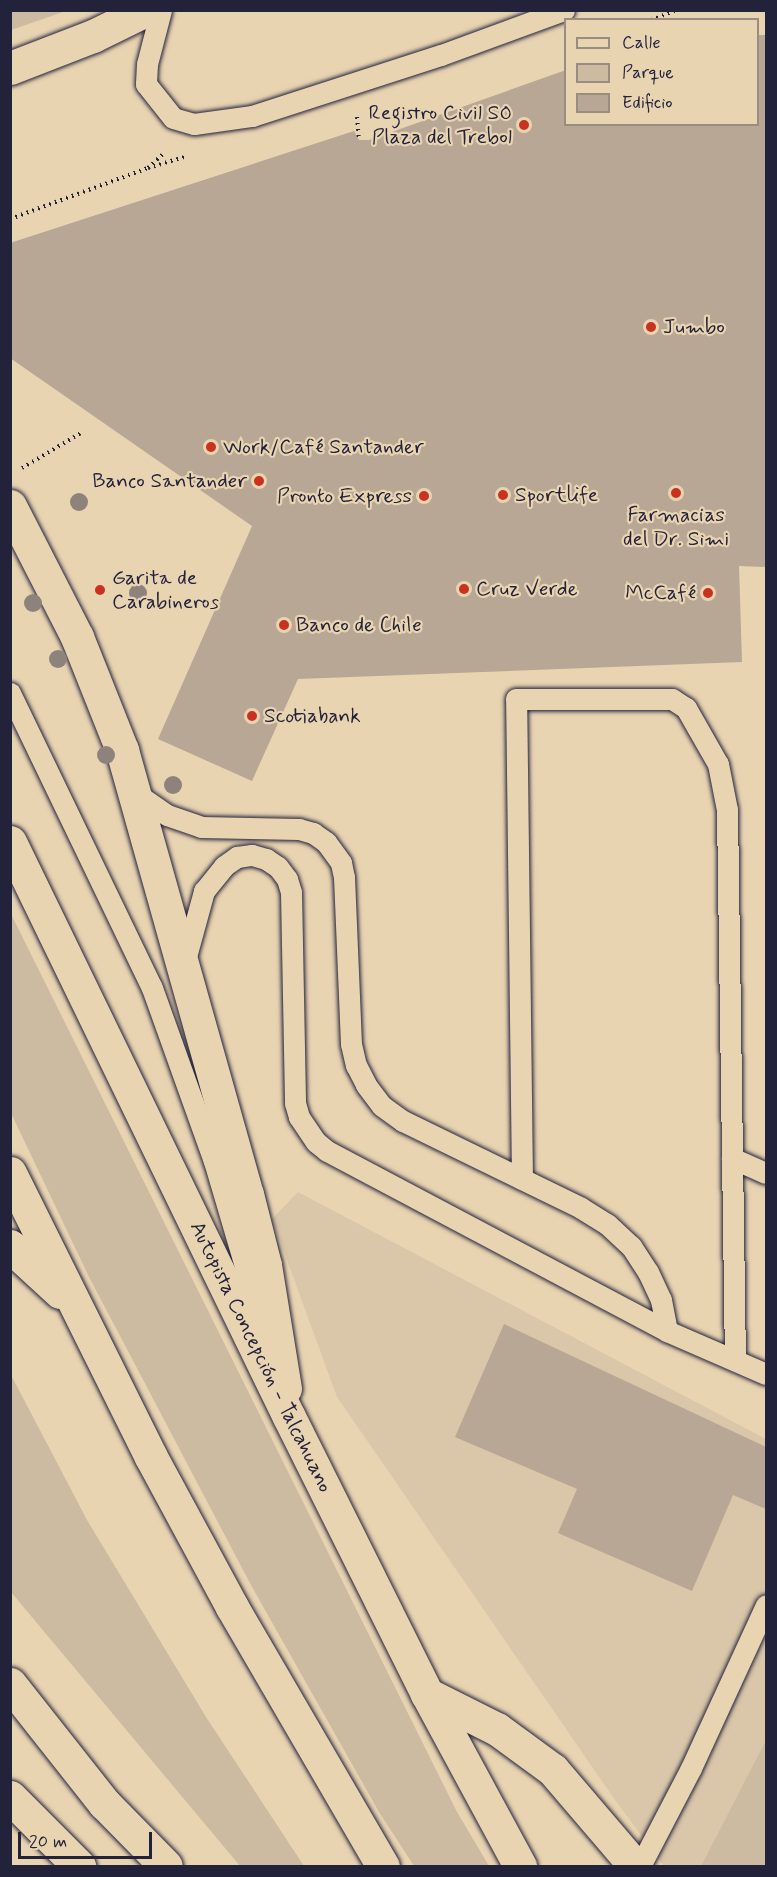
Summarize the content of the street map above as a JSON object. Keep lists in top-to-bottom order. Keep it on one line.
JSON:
{"streets":{"main road":["Autopista Concepción - Talcahuano"]},"places":["Registro Civil SO Plaza del Trebol","Jumbo","Work/Café Santander","Banco Santander","Farmacias del Dr. Simi","Sportlife","Pronto Express","Cruz Verde","Garita de Carabineros","McCafé","Banco de Chile","Scotiabank"],"legend":["Calle","Parque","Edificio"],"scale_bar":"20 m"}
